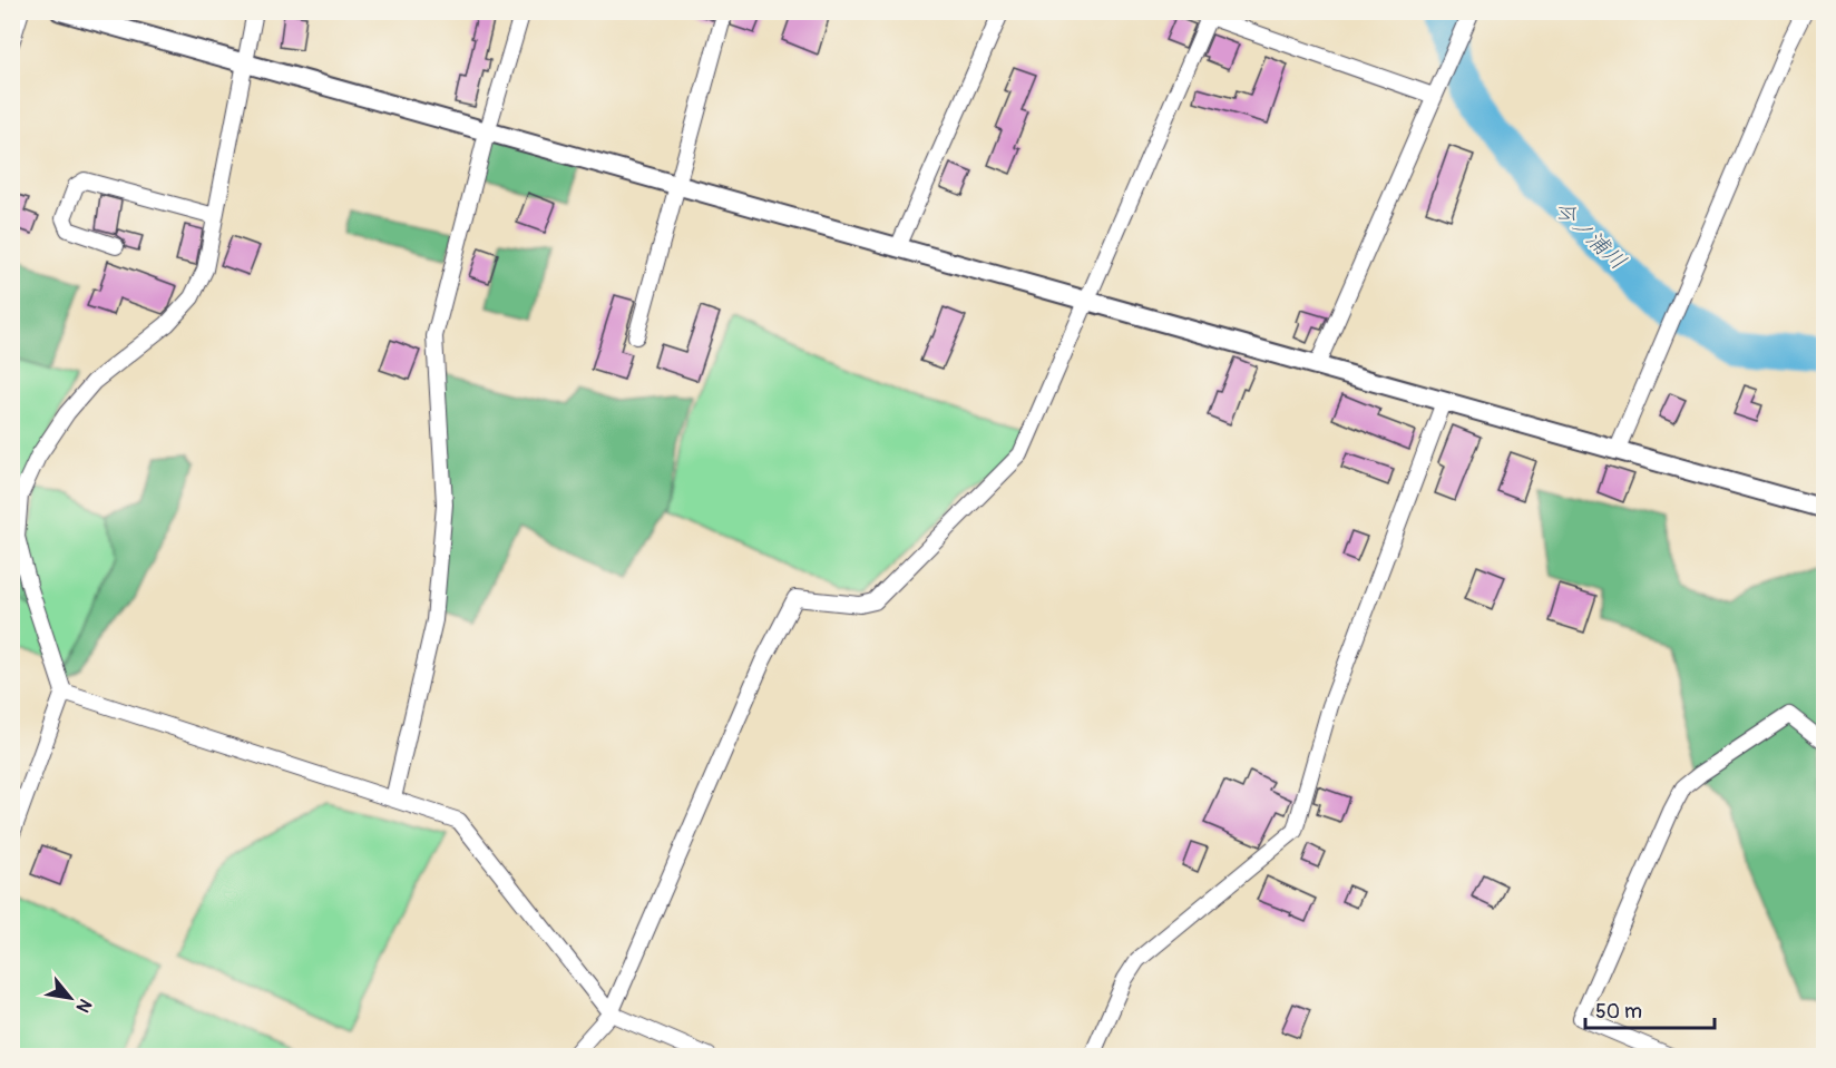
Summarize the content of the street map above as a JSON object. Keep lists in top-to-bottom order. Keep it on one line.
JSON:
{"water":["今ノ浦川"],"scale_bar":"50 m","north":"bottom right"}
